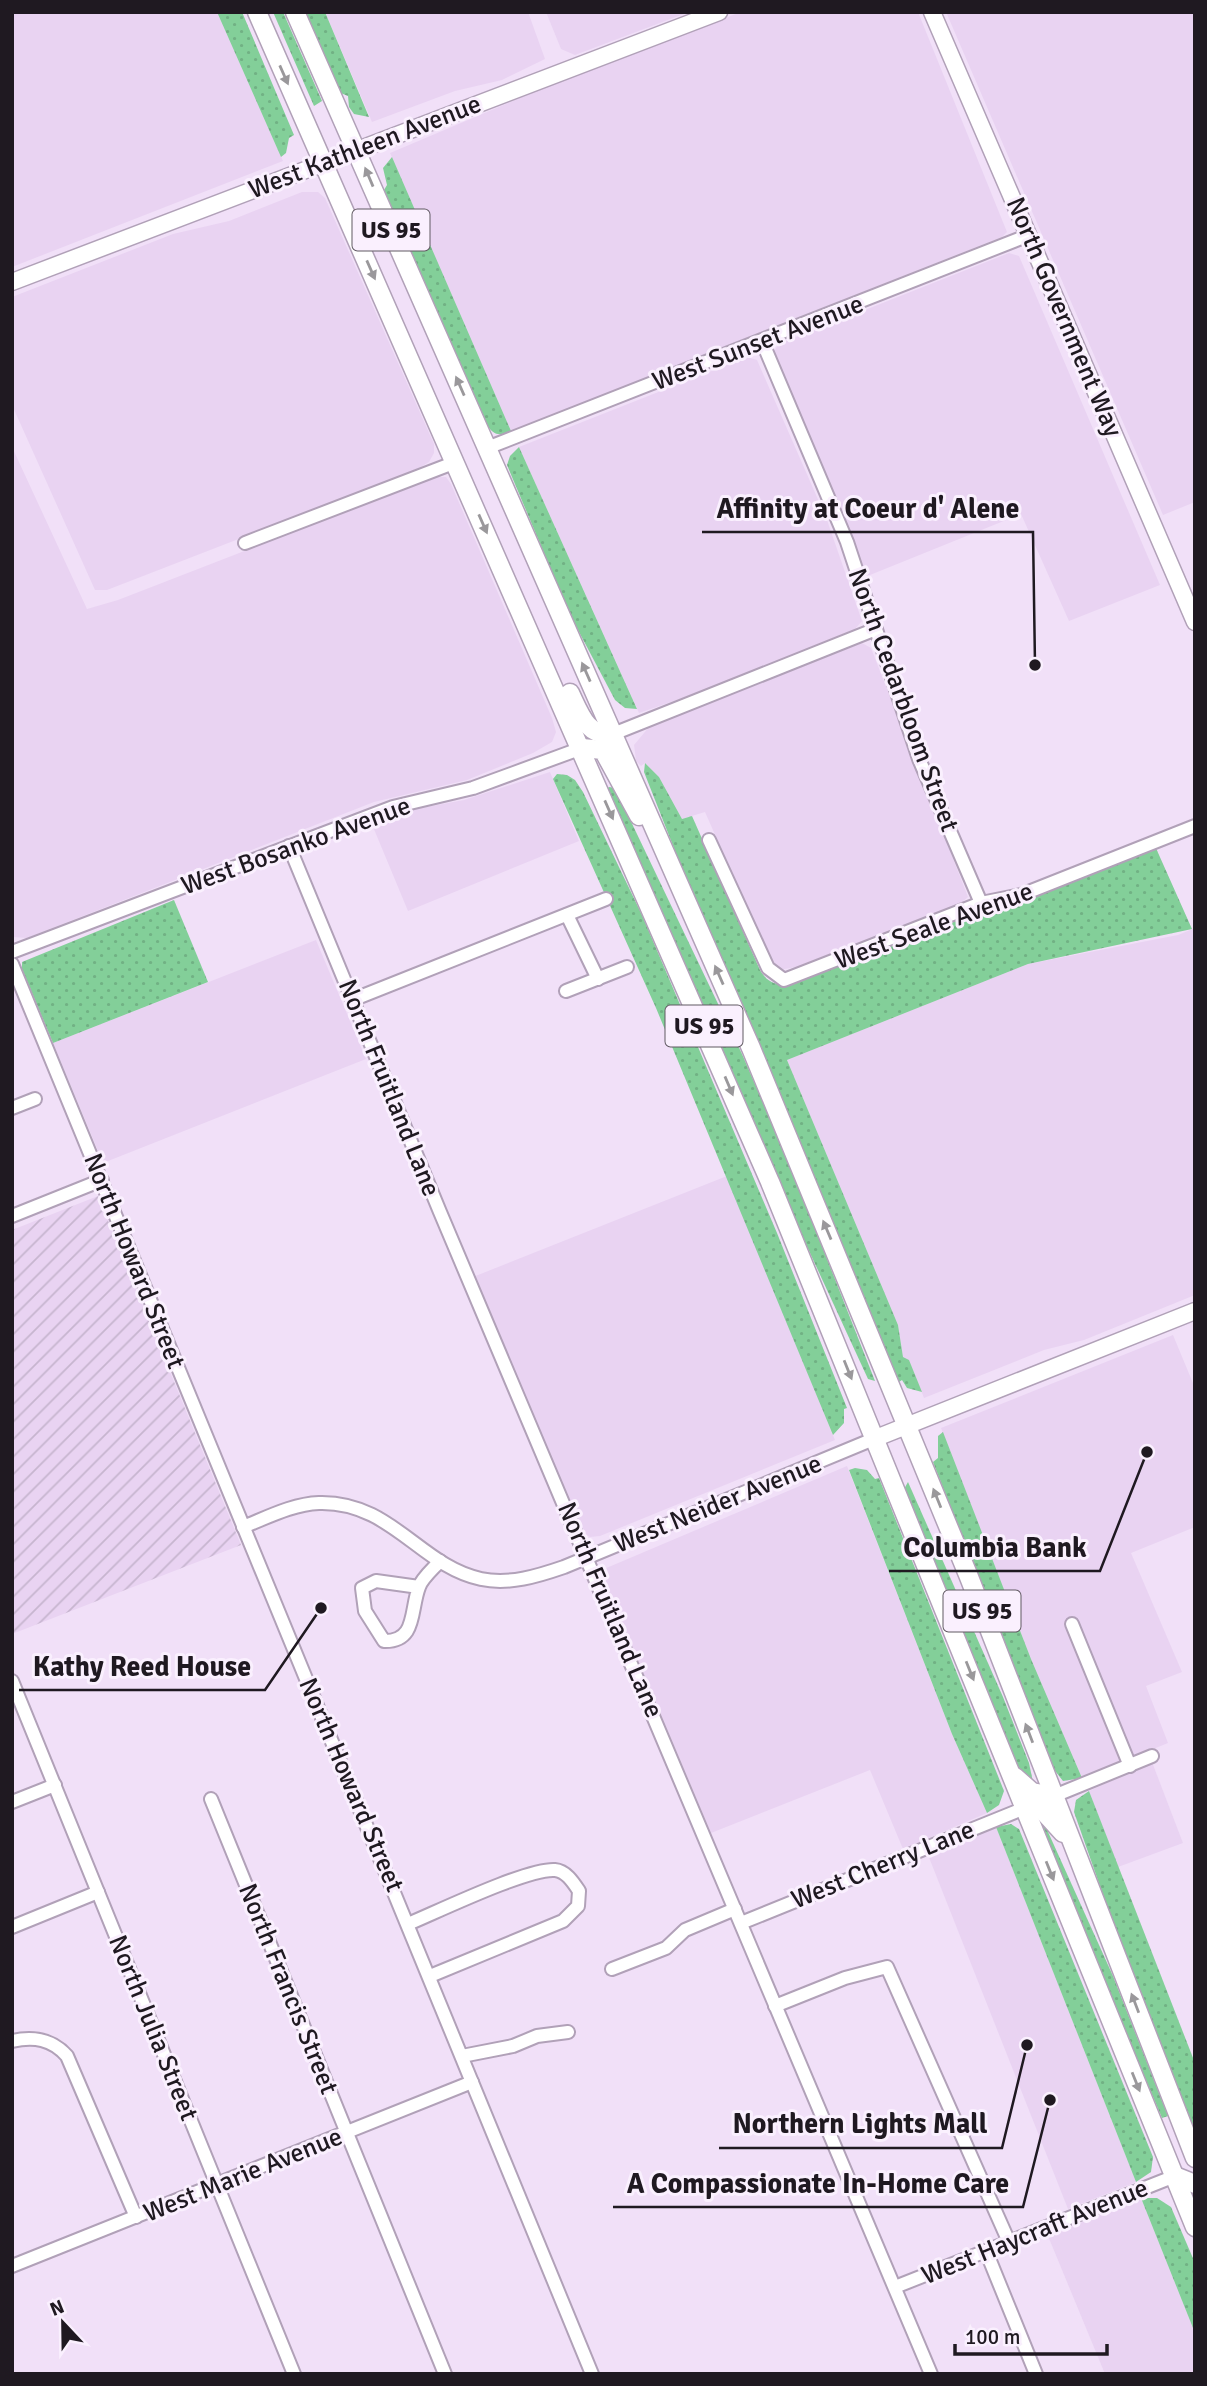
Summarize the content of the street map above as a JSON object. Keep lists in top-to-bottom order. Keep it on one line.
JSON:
{"streets":{"highway":["US 95"],"main road":["West Kathleen Avenue","North Government Way","West Neider Avenue"],"street":["West Sunset Avenue","North Cedarbloom Street","West Bosanko Avenue","West Seale Avenue","North Fruitland Lane","North Howard Street","West Cherry Lane","North Francis Street","North Julia Street","West Marie Avenue","West Haycraft Avenue"]},"crossings":[["West Kathleen Avenue","US 95"],["US 95","West Sunset Avenue"],["US 95","West Bosanko Avenue"],["US 95","West Neider Avenue"],["US 95","West Cherry Lane"],["US 95","West Haycraft Avenue"],["North Government Way","West Sunset Avenue"],["West Sunset Avenue","North Cedarbloom Street"],["North Cedarbloom Street","West Seale Avenue"],["West Bosanko Avenue","North Fruitland Lane"],["North Fruitland Lane","West Neider Avenue"],["North Fruitland Lane","West Cherry Lane"],["North Fruitland Lane","West Haycraft Avenue"],["North Howard Street","West Neider Avenue"],["North Howard Street","West Marie Avenue"],["North Francis Street","West Marie Avenue"],["North Julia Street","West Marie Avenue"]],"places":["Affinity at Coeur d' Alene","Columbia Bank","Kathy Reed House","Northern Lights Mall","A Compassionate In-Home Care"],"scale_bar":"100 m","north":"top"}
